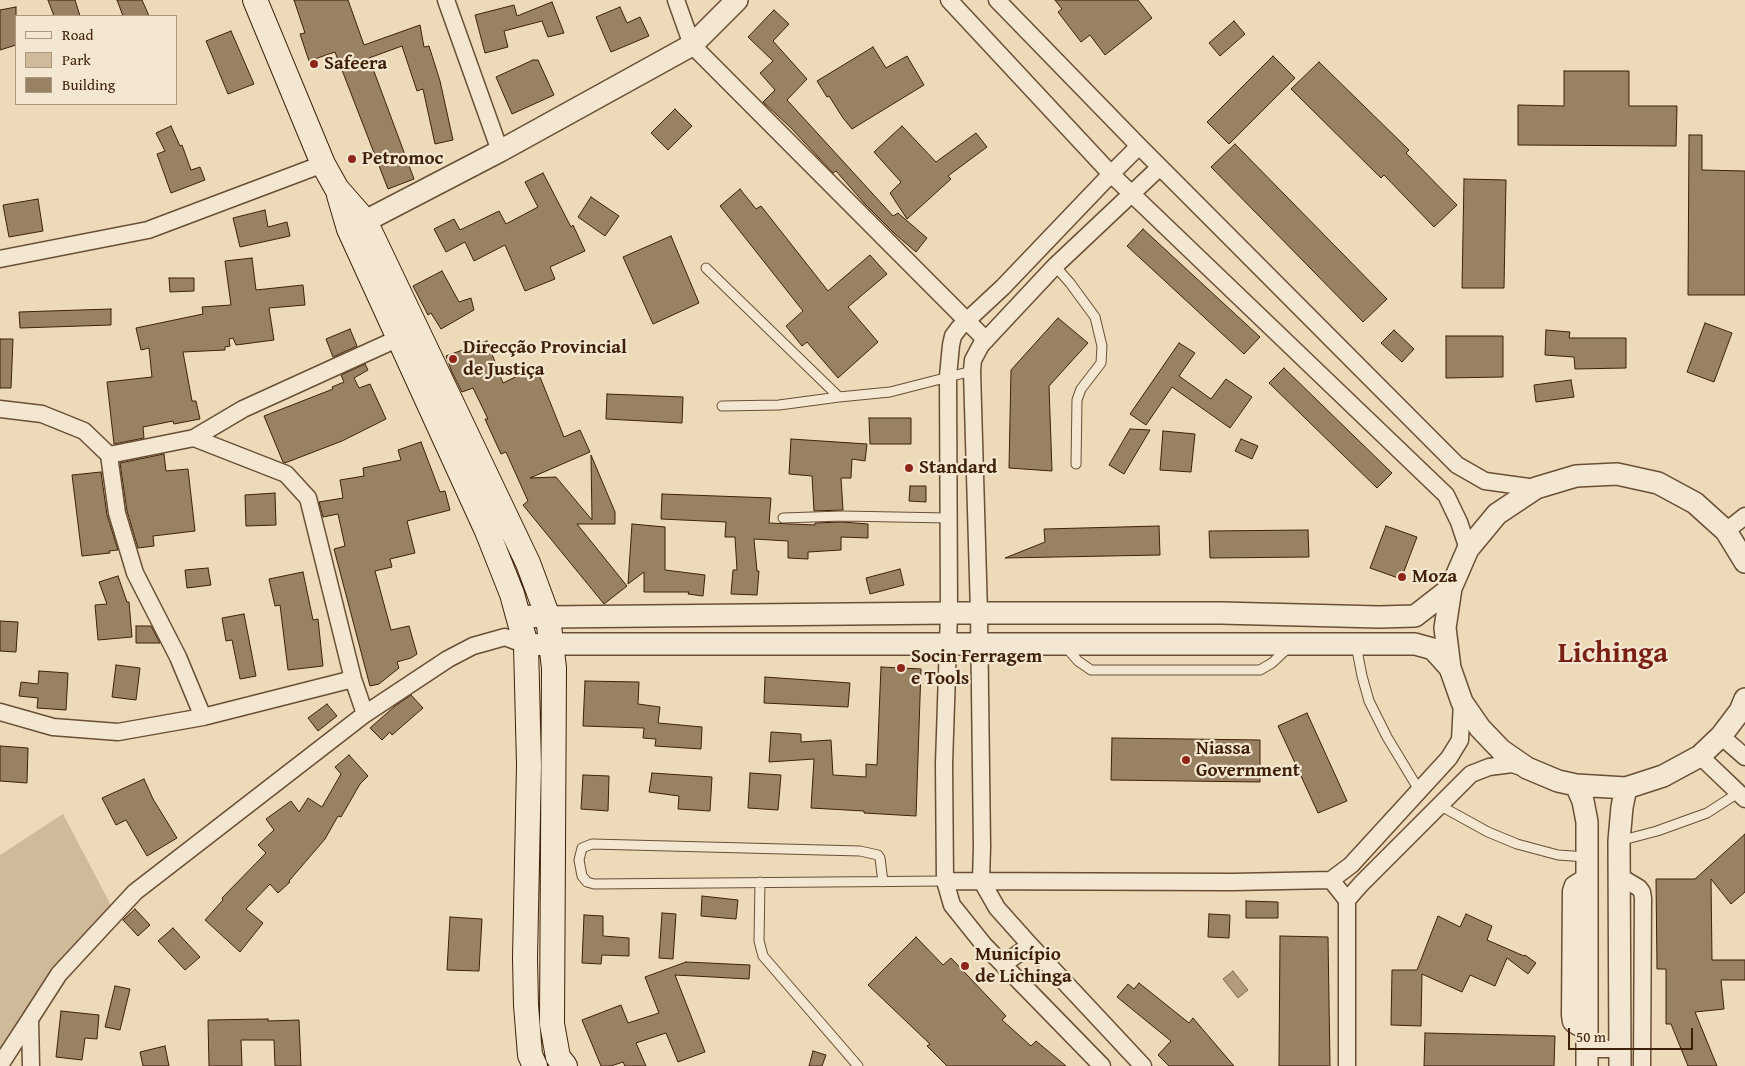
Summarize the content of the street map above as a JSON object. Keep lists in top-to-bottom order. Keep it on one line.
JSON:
{"districts":["Lichinga"],"places":["Safeera","Petromoc","Direcção Provincial de Justiça","Standard","Moza","Socin Ferragem e Tools","Niassa Government","Município de Lichinga"],"legend":["Road","Park","Building"],"scale_bar":"50 m"}
